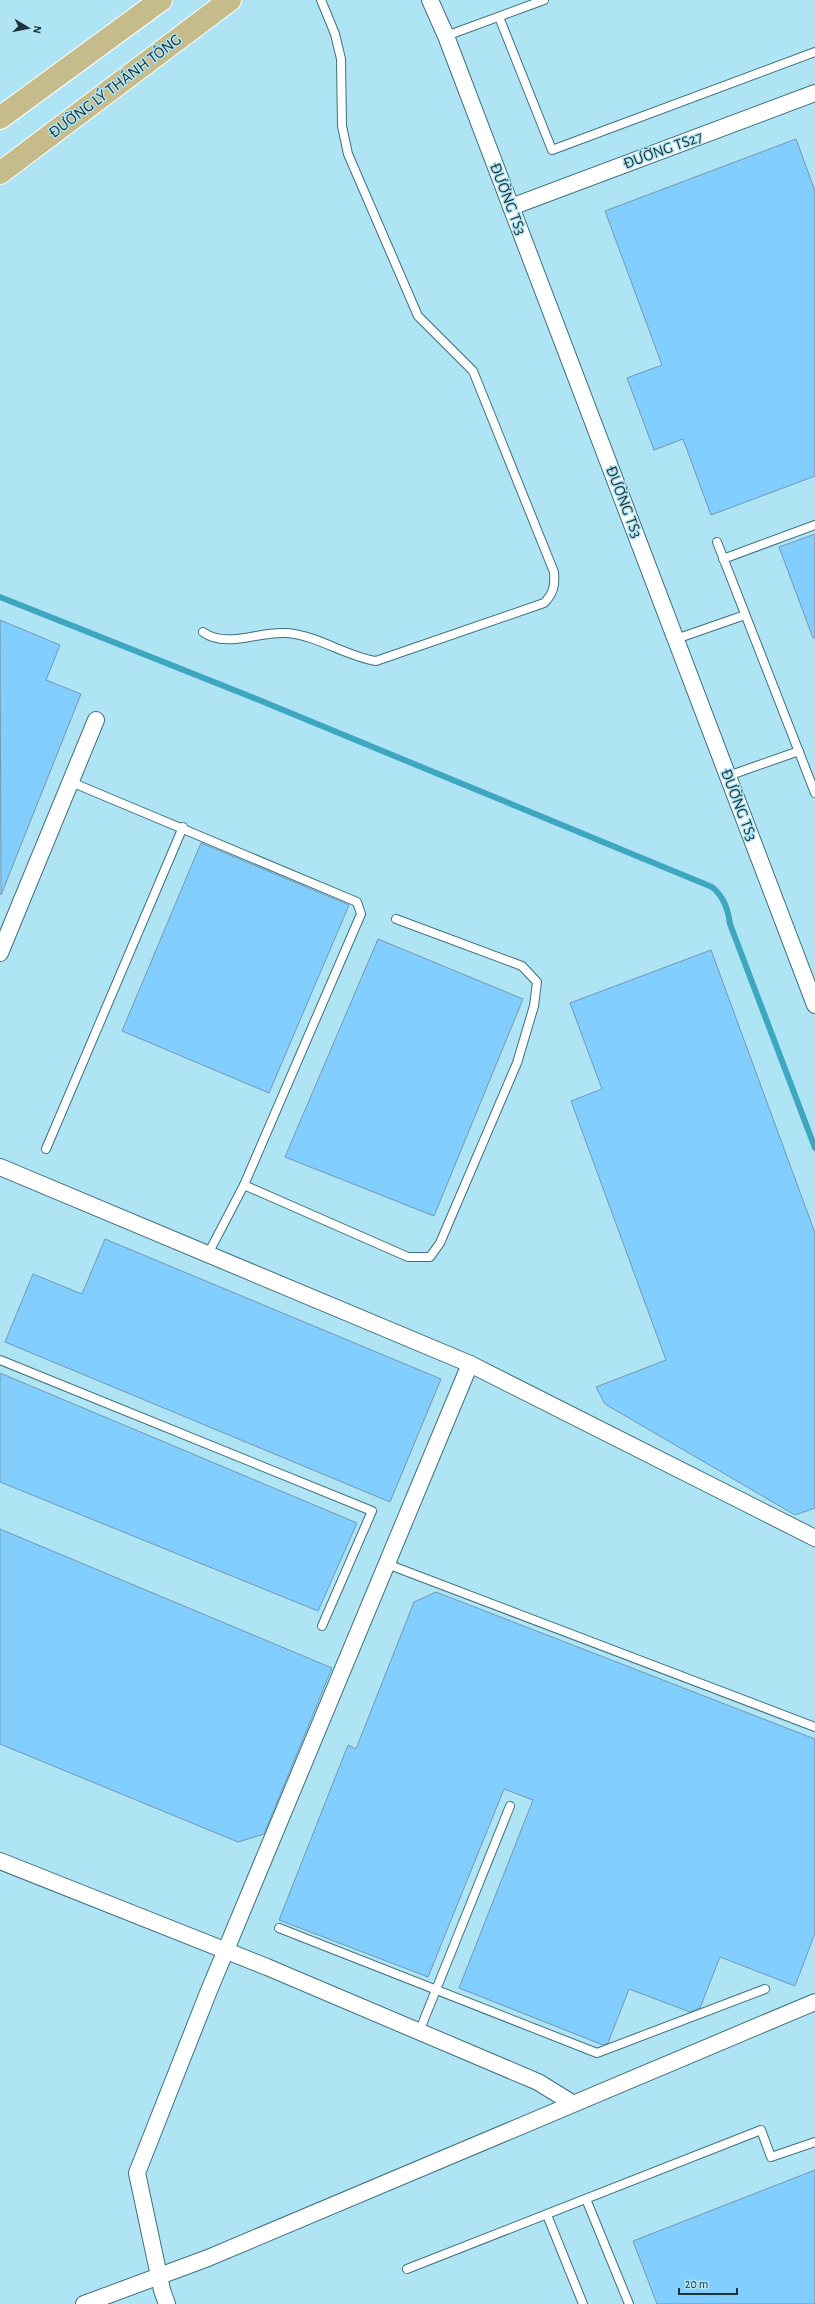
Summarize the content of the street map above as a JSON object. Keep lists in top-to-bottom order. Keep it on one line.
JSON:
{"streets":{"main road":["ĐƯỜNG LÝ THÁNH TÔNG"],"street":["ĐƯỜNG TS27","ĐƯỜNG TS3"]},"crossings":[["ĐƯỜNG TS27","ĐƯỜNG TS3"]],"scale_bar":"20 m","north":"right"}
